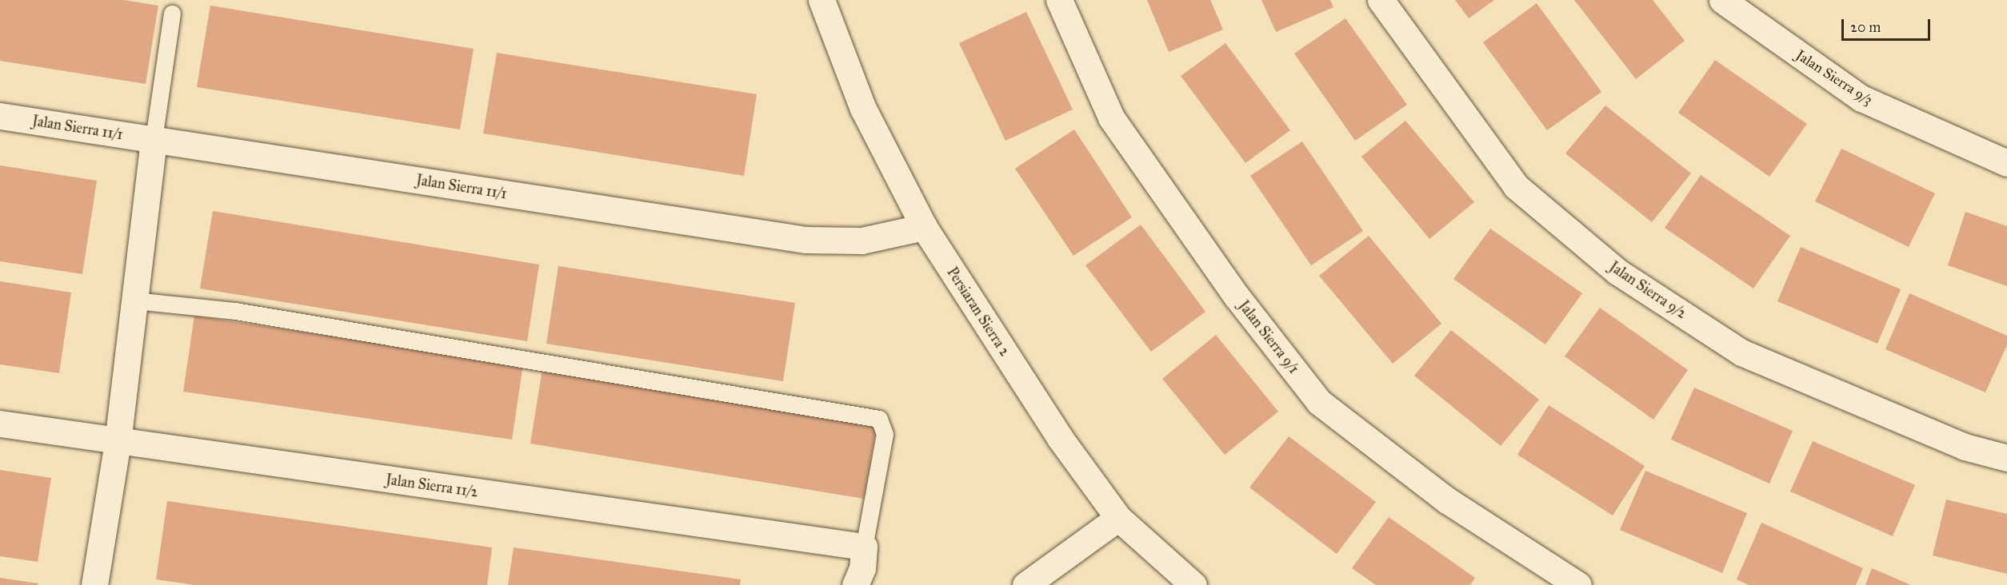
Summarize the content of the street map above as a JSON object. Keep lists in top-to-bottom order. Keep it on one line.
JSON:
{"streets":{"street":["Jalan Sierra 9/3","Jalan Sierra 11/1","Jalan Sierra 9/2","Persiaran Sierra 2","Jalan Sierra 9/1","Jalan Sierra 11/2"]},"crossings":[["Jalan Sierra 11/1","Persiaran Sierra 2"]],"scale_bar":"20 m"}
